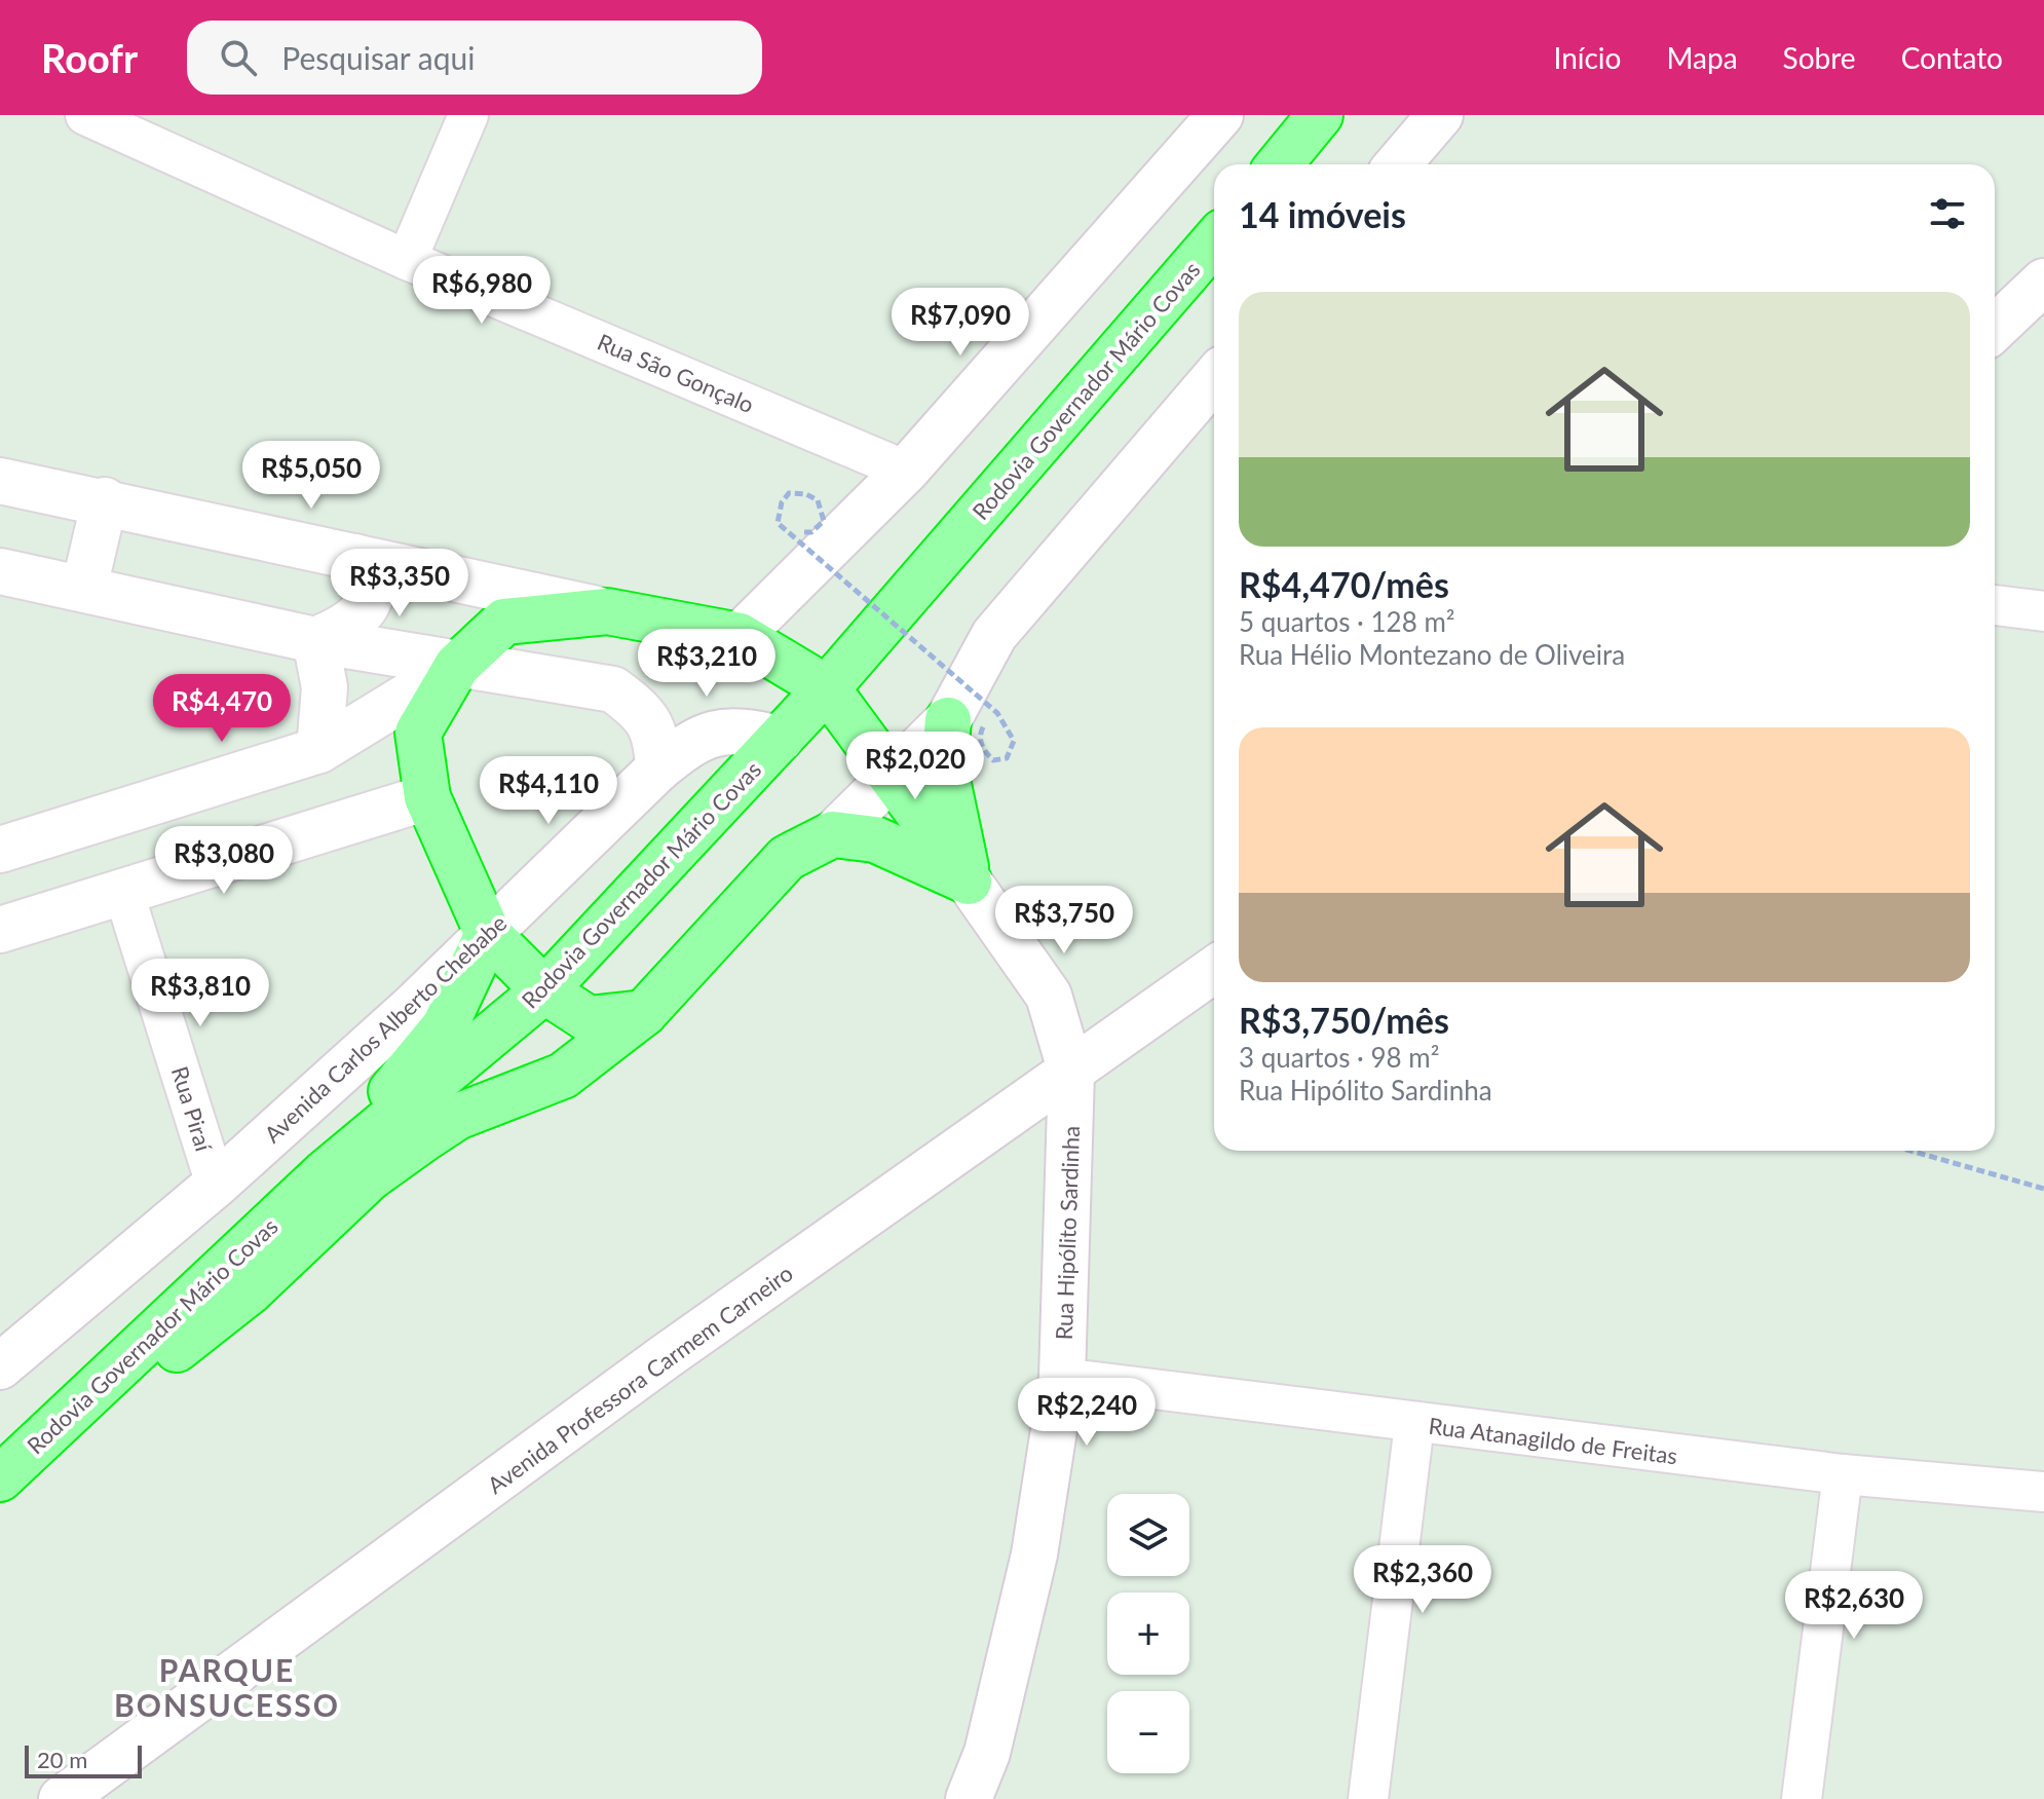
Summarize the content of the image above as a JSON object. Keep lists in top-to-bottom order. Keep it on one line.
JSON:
{"streets":{"highway":["Rodovia Governador Mário Covas"],"main road":["Avenida Carlos Alberto Chebabe","Rua Hipólito Sardinha","Avenida Professora Carmem Carneiro"],"street":["Rua São Gonçalo","Rua Piraí","Rua Atanagildo de Freitas"]},"crossings":[["Rodovia Governador Mário Covas","Avenida Carlos Alberto Chebabe"],["Avenida Carlos Alberto Chebabe","Rua Piraí"],["Rua Hipólito Sardinha","Avenida Professora Carmem Carneiro"],["Rua Hipólito Sardinha","Rua Atanagildo de Freitas"]],"districts":["PARQUE BONSUCESSO"],"scale_bar":"20 m","page":{"header":"Roofr","search":"Pesquisar aqui","nav":["Início","Mapa","Sobre","Contato"],"heading":"14 imóveis","price":["R$6,980","R$7,090","R$5,050","R$3,350","R$3,210","R$4,470","R$2,020","R$4,110","R$3,080","R$3,750","R$3,810","R$2,240","R$2,360","R$2,630"],"list":[{"name":"R$4,470/mês","note":"5 quartos · 128 m² · Rua Hélio Montezano de Oliveira"},{"name":"R$3,750/mês","note":"3 quartos · 98 m² · Rua Hipólito Sardinha"}],"map_buttons":["+","−"],"scale":"20 m"}}
